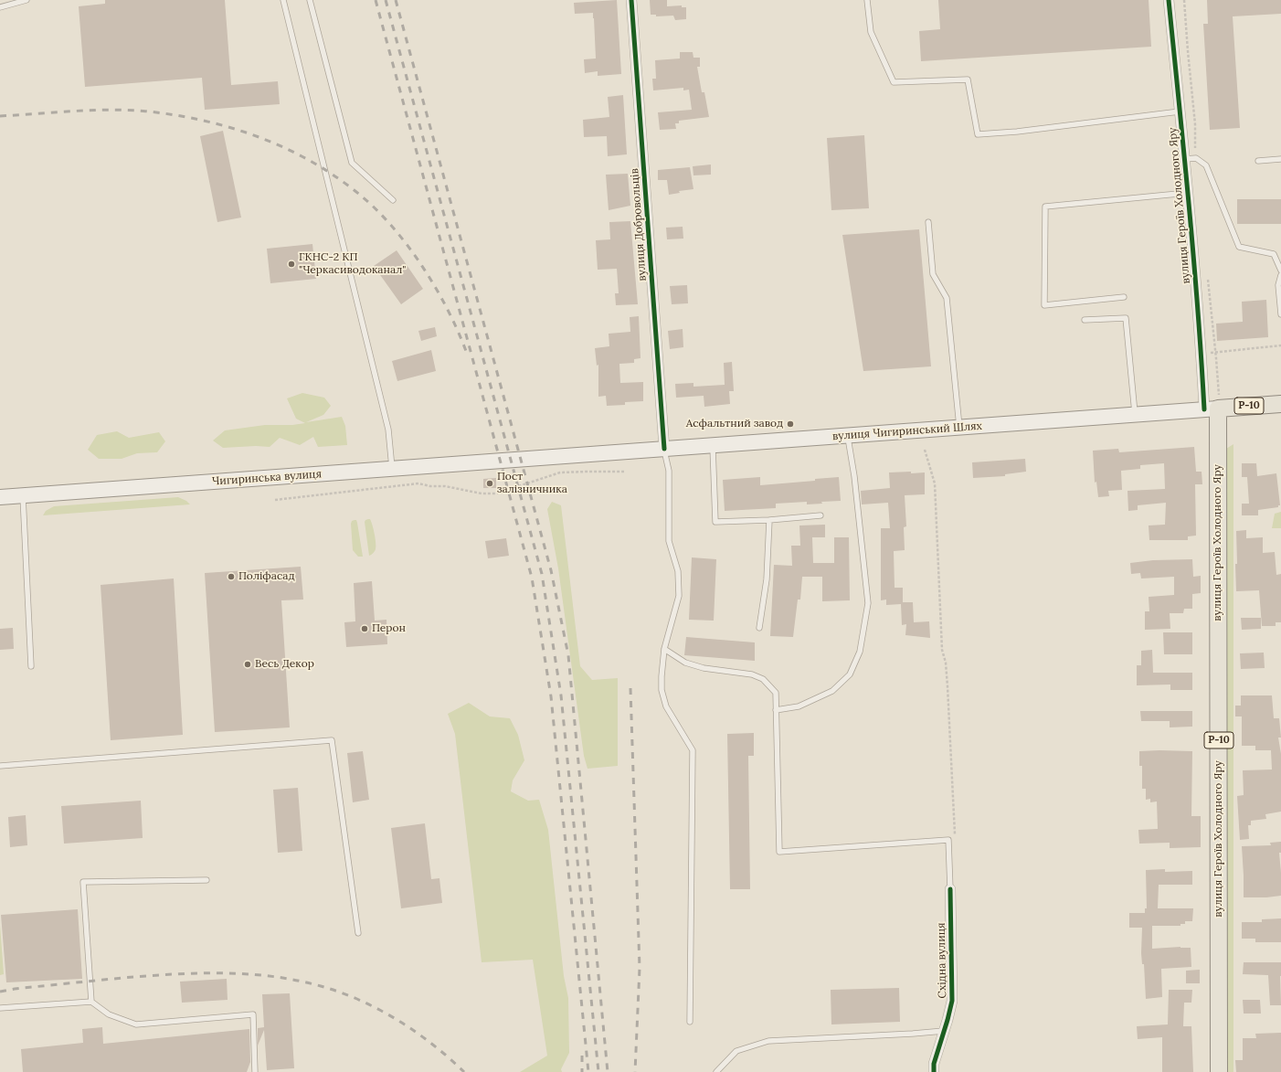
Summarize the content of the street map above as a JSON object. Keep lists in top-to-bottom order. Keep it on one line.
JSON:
{"streets":{"main road":["вулиця Героїв Холодного Яру","Р-10","вулиця Чигиринський Шлях","Чигиринська вулиця"],"street":["вулиця Добровольців","Східна вулиця"]},"crossings":[["вулиця Героїв Холодного Яру","вулиця Чигиринський Шлях"],["вулиця Добровольців","вулиця Чигиринський Шлях"],["вулиця Чигиринський Шлях","Чигиринська вулиця"]],"places":["ГКНС-2 КП \"Черкасиводоканал\"","Асфальтний завод","Пост залізничника","Поліфасад","Перон","Весь Декор"]}
